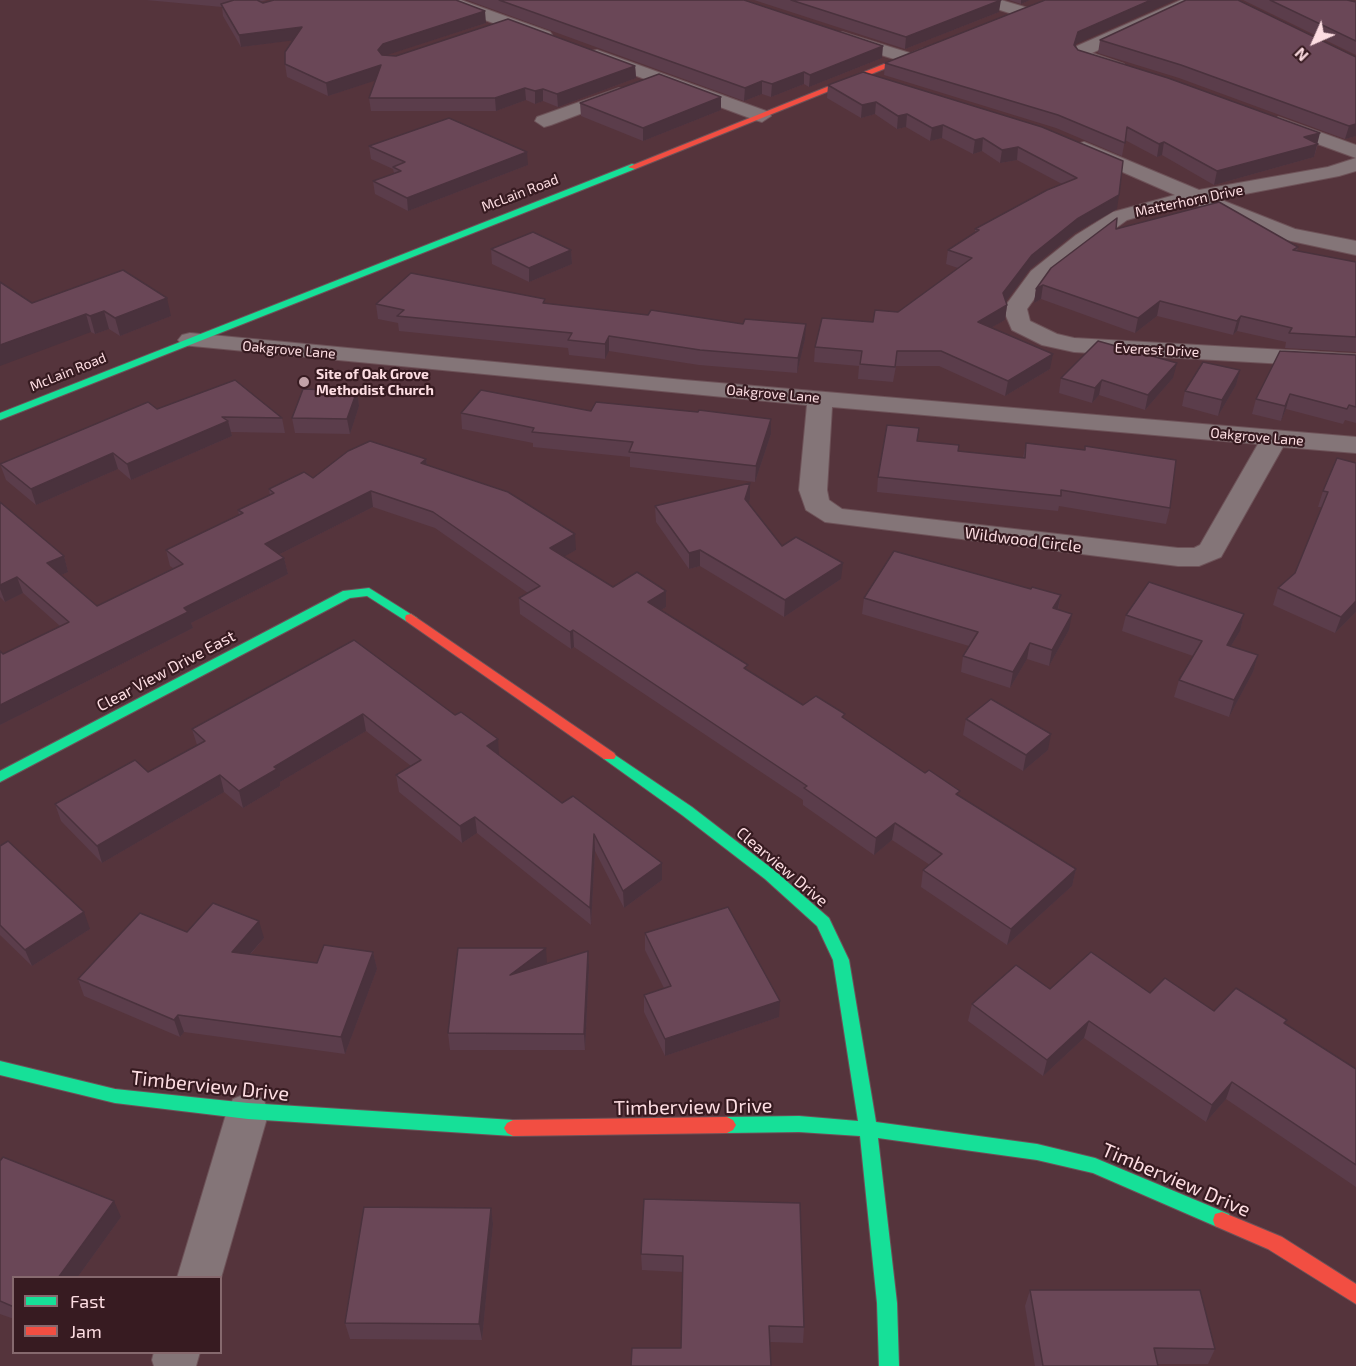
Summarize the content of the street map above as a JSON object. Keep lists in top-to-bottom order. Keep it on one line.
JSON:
{"streets":{"street":["McLain Road","Matterhorn Drive","Oakgrove Lane","Everest Drive","Wildwood Circle","Clear View Drive East","Clearview Drive","Timberview Drive"]},"crossings":[["McLain Road","Oakgrove Lane"],["Matterhorn Drive","Everest Drive"],["Oakgrove Lane","Wildwood Circle"],["Clear View Drive East","Clearview Drive"],["Clearview Drive","Timberview Drive"]],"places":["Site of Oak Grove Methodist Church"],"legend":["Fast","Jam"],"north":"bottom left"}
